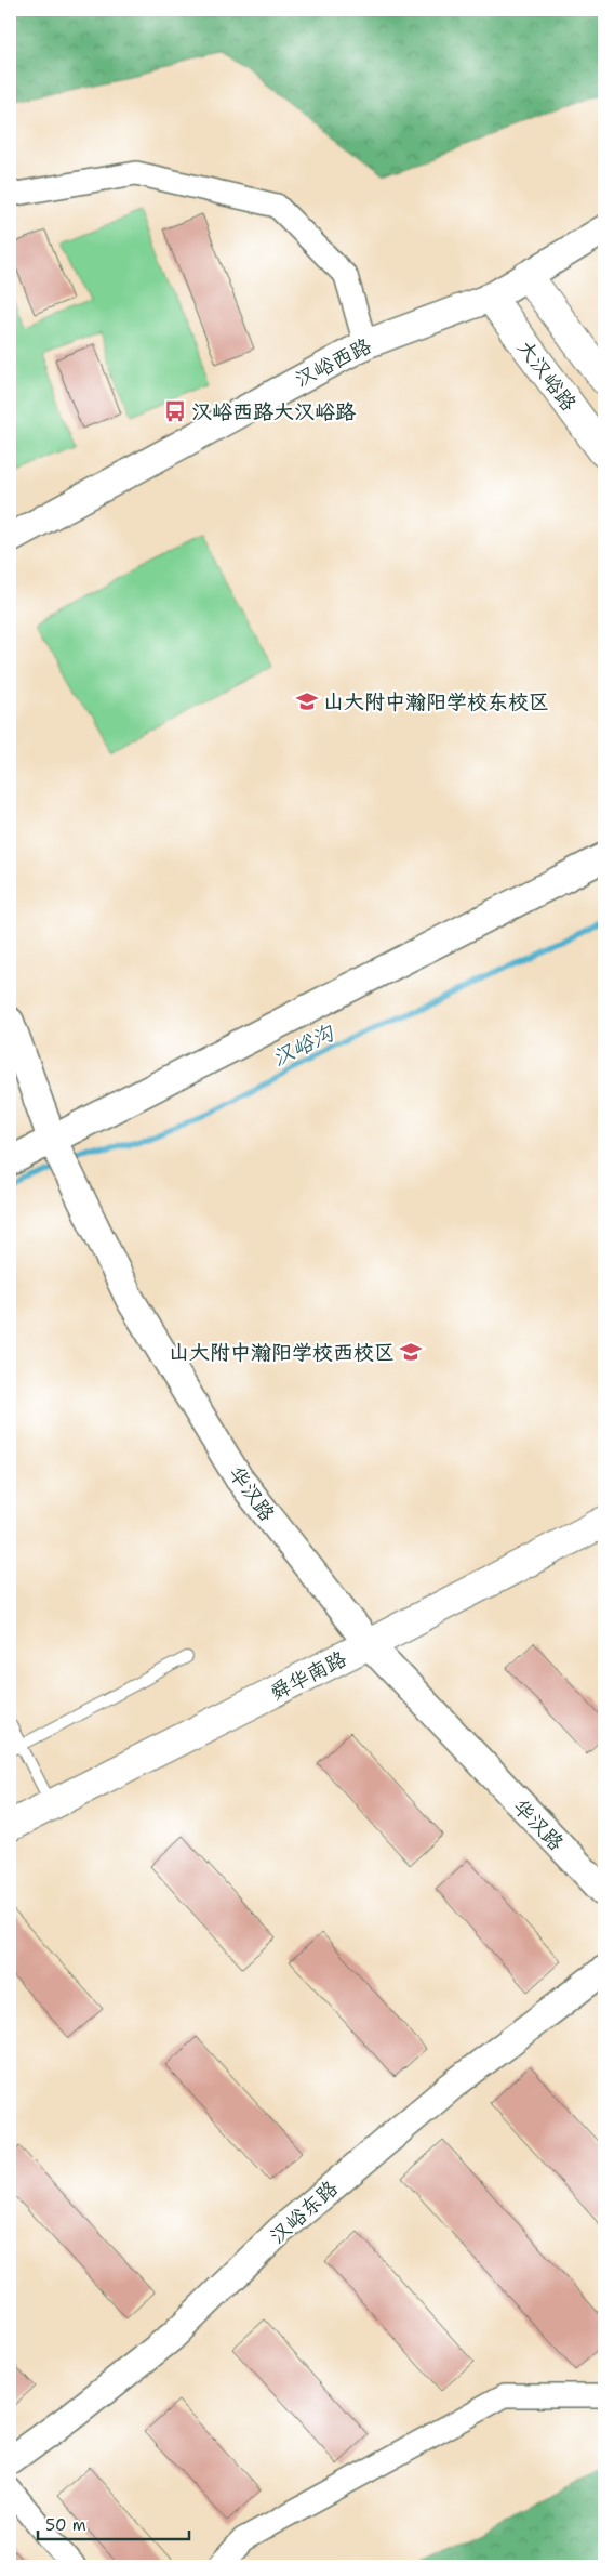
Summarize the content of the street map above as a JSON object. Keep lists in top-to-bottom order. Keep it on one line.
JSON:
{"streets":{"main road":["大汉峪路","舜华南路"],"street":["汉峪西路","华汉路","汉峪东路"]},"crossings":[["汉峪西路","大汉峪路"],["华汉路","舜华南路"]],"water":["汉峪沟"],"places":{"bus stop":["汉峪西路大汉峪路"],"school or university":["山大附中瀚阳学校东校区","山大附中瀚阳学校西校区"]},"scale_bar":"50 m"}
